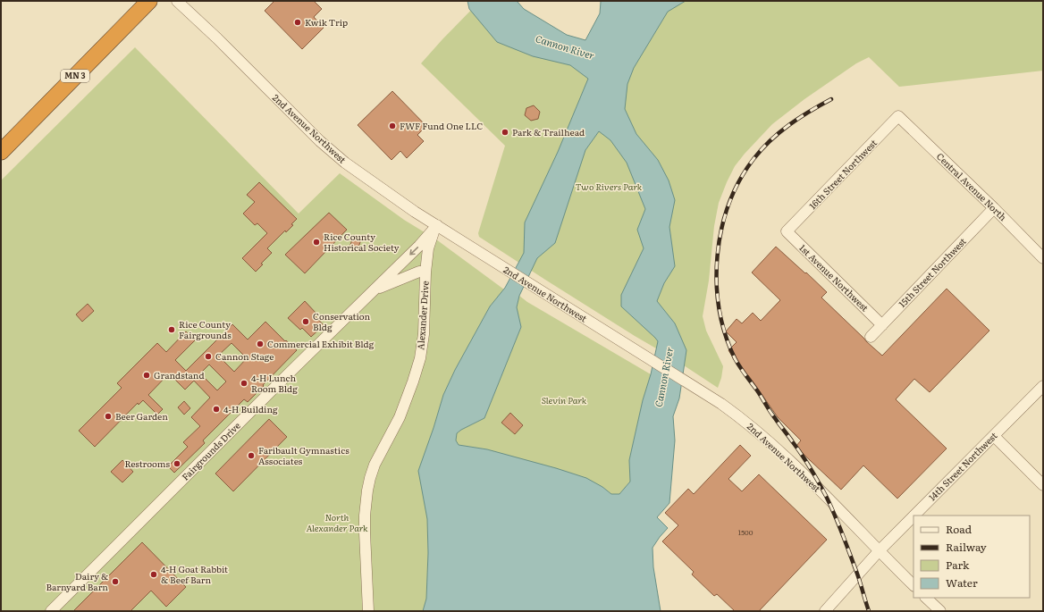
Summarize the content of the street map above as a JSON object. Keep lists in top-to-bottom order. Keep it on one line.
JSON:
{"streets":{"highway":["MN 3"],"street":["2nd Avenue Northwest","16th Street Northwest","Central Avenue North","15th Street Northwest","1st Avenue Northwest","Alexander Drive","Fairgrounds Drive","14th Street Northwest"]},"crossings":[["2nd Avenue Northwest","Alexander Drive"],["2nd Avenue Northwest","Fairgrounds Drive"],["2nd Avenue Northwest","14th Street Northwest"],["16th Street Northwest","Central Avenue North"],["16th Street Northwest","1st Avenue Northwest"],["Central Avenue North","15th Street Northwest"],["15th Street Northwest","1st Avenue Northwest"],["Alexander Drive","Fairgrounds Drive"]],"water":["Cannon River"],"parks":["Two Rivers Park","Slevin Park","North Alexander Park"],"places":["Kwik Trip","FWF Fund One LLC","Park & Trailhead","Rice County Historical Society","Conservation Bldg","Rice County Fairgrounds","Commercial Exhibit Bldg","Cannon Stage","Grandstand","4-H Lunch Room Bldg","4-H Building","Beer Garden","Faribault Gymnastics Associates","Restrooms","4-H Goat Rabbit & Beef Barn","Dairy & Barnyard Barn"],"house_numbers":["1500"],"legend":["Road","Railway","Park","Water"]}
